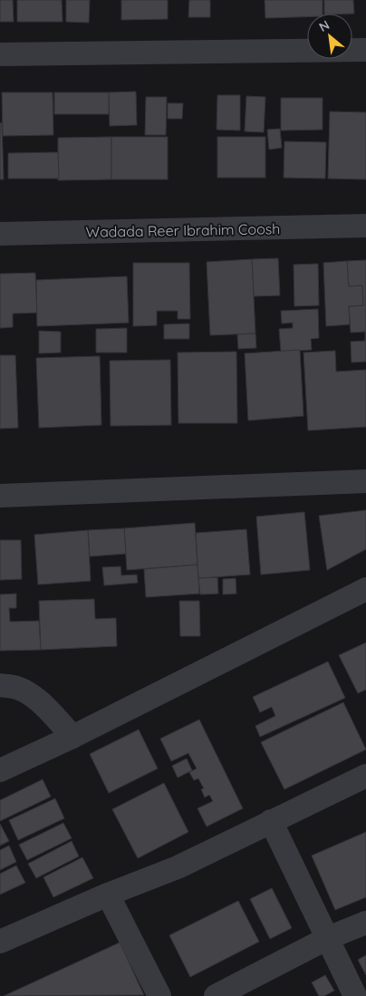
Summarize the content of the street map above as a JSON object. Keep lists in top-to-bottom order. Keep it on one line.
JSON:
{"streets":{"street":["Wadada Reer Ibrahim Coosh"]},"north":"top left"}
